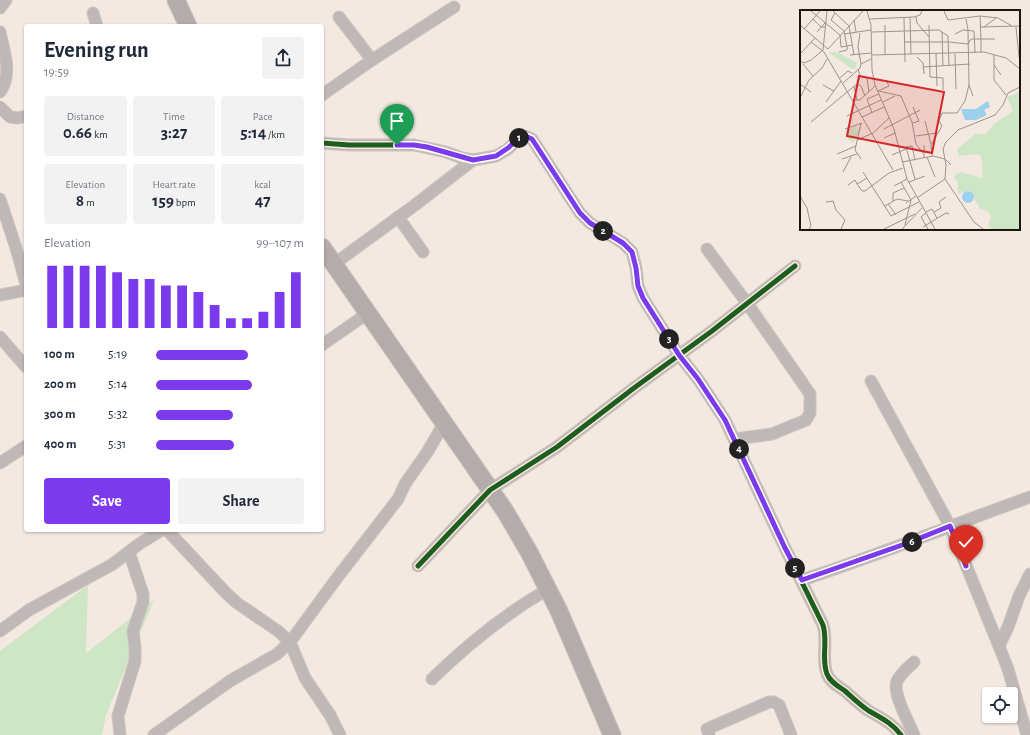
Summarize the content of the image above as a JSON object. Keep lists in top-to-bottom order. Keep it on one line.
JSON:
{"page":{"heading":["Evening run","19:59"],"stats":[["Distance","0.66 km"],["Time","3:27"],["Pace","5:14 /km"],["Elevation","8 m"],["Heart rate","159 bpm"],["kcal","47"]],"pins":["1","2","3","4","6","5"],"chart":["Elevation","99–107 m"],"list":[{"name":"100 m","note":"5:19"},{"name":"200 m","note":"5:14"},{"name":"300 m","note":"5:32"},{"name":"400 m","note":"5:31"}],"buttons":["Save","Share"]}}
